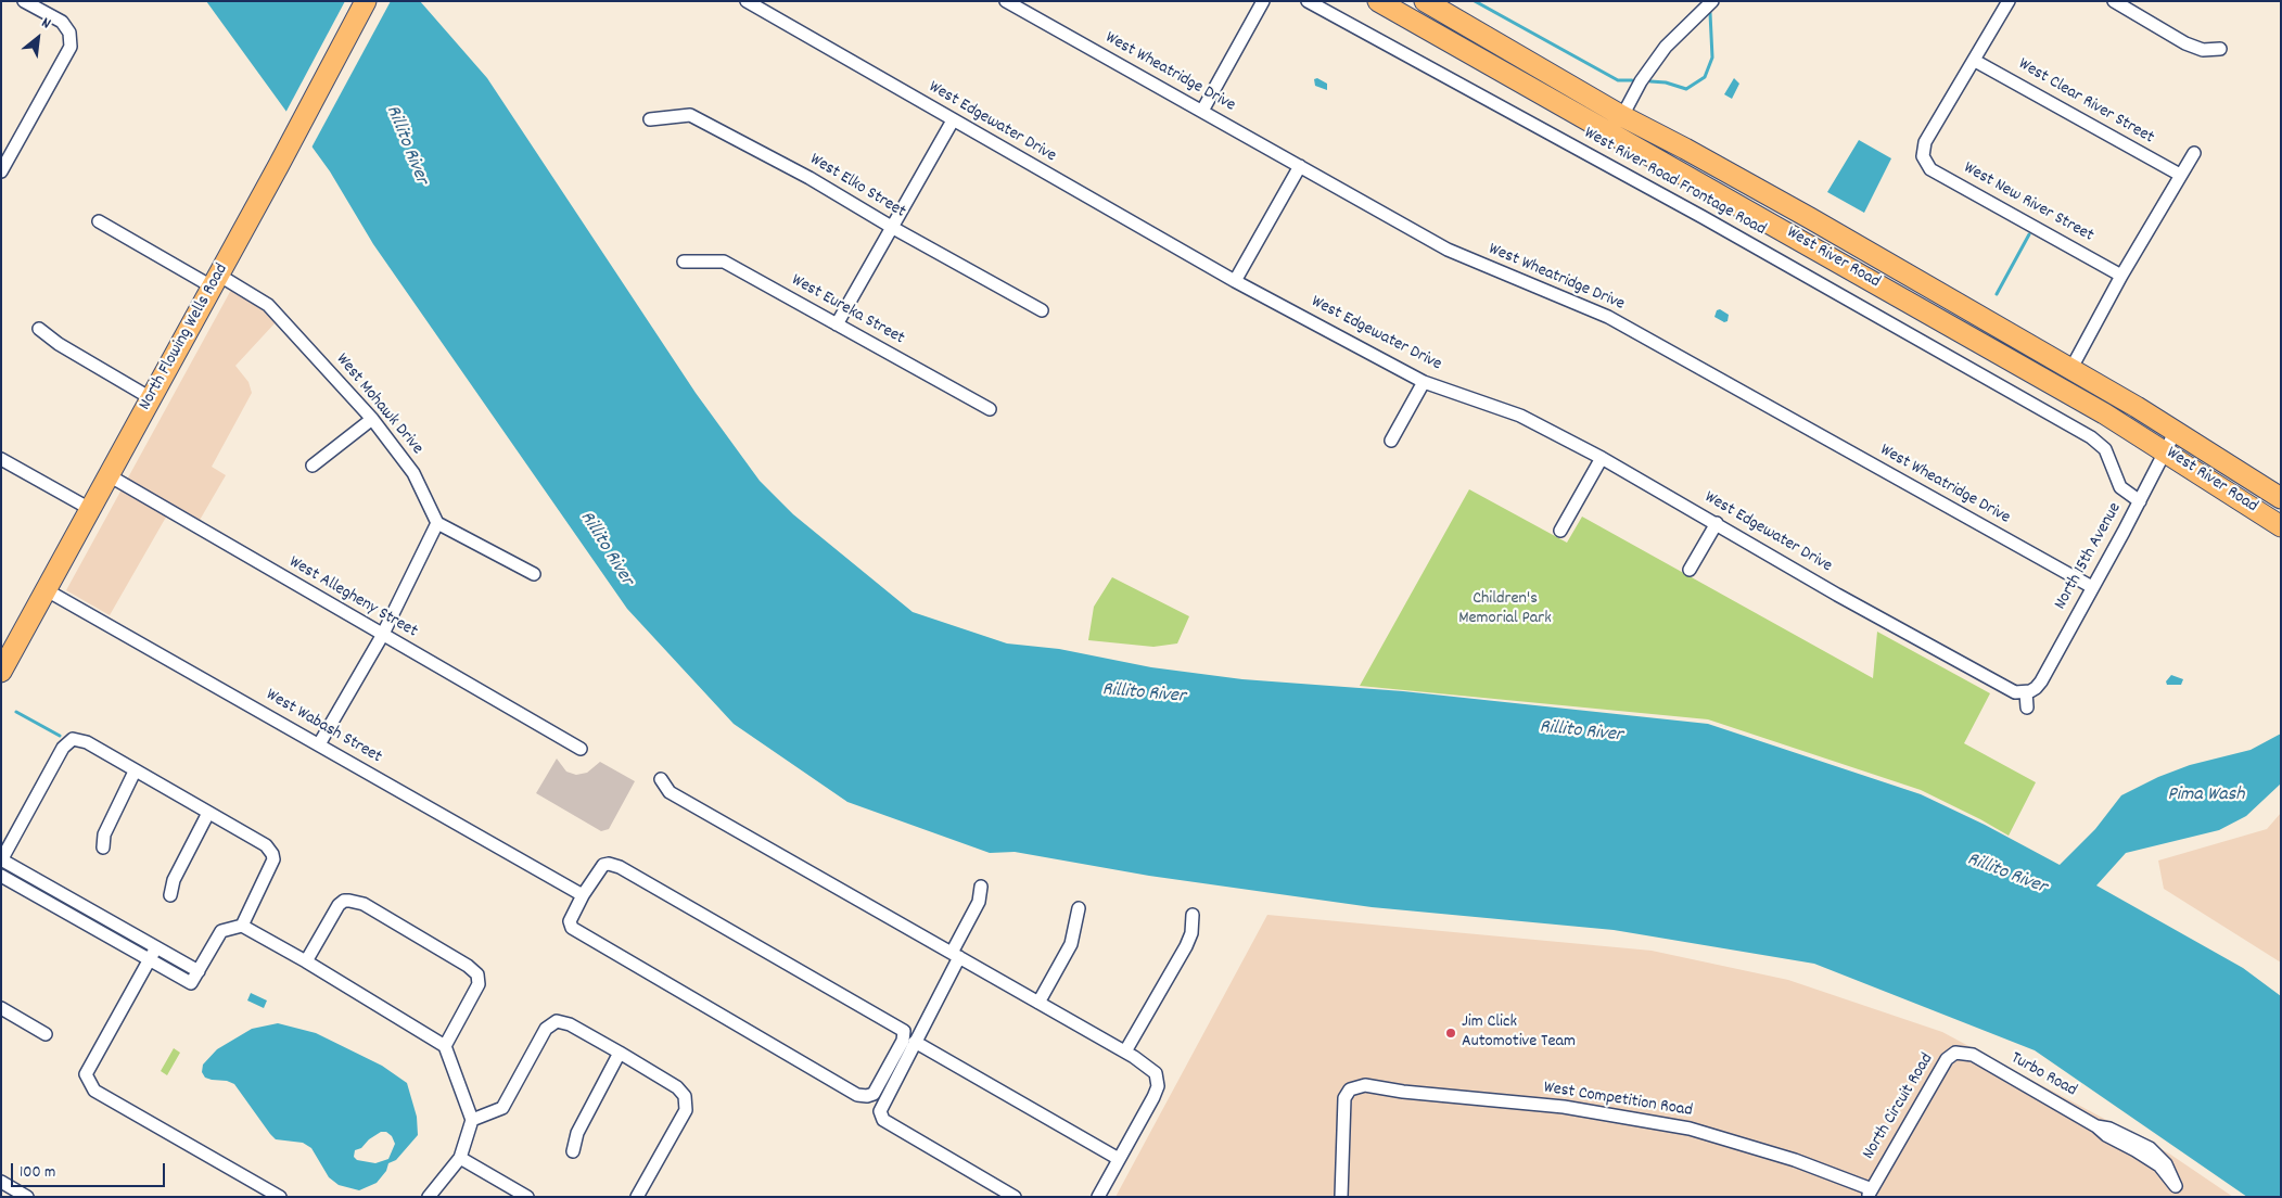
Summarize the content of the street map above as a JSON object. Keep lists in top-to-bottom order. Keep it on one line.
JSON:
{"streets":{"main road":["West River Road","North Flowing Wells Road"],"street":["West Wheatridge Drive","West Clear River Street","West Edgewater Drive","West River Road Frontage Road","West Elko Street","West New River Street","West Eureka Street","West Mohawk Drive","North 15th Avenue","West Allegheny Street","West Wabash Street","Turbo Road","West Competition Road","North Circuit Road"]},"crossings":[["West Wheatridge Drive","North 15th Avenue"],["West Clear River Street","West New River Street"],["West Edgewater Drive","North 15th Avenue"],["West River Road Frontage Road","North 15th Avenue"],["West River Road","North 15th Avenue"],["North Flowing Wells Road","West Mohawk Drive"],["North Flowing Wells Road","West Allegheny Street"],["North Flowing Wells Road","West Wabash Street"],["Turbo Road","North Circuit Road"],["West Competition Road","North Circuit Road"]],"water":["Rillito River","Pima Wash"],"parks":["Children's Memorial Park"],"places":["Jim Click Automotive Team"],"scale_bar":"100 m","north":"top right"}
